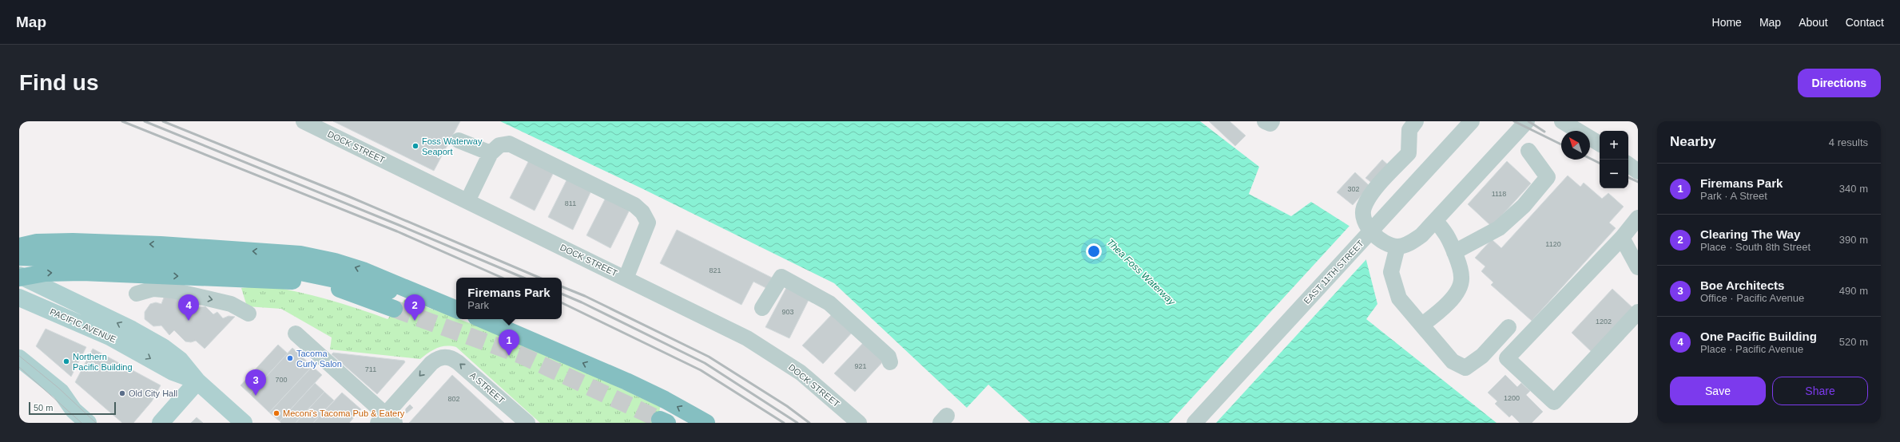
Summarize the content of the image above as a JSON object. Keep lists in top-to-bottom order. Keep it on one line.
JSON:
{"streets":{"main road":["PACIFIC AVENUE"],"street":["DOCK STREET","EAST 11TH STREET","A STREET"]},"water":["Thea Foss Waterway"],"places":["Foss Waterway Seaport","Tacoma Curly Salon","Northern Pacific Building","Old City Hall","Meconi's Tacoma Pub & Eatery"],"house_numbers":["302","1118","811","1120","821","903","1202","921","711","700","1200","802"],"scale_bar":"50 m","north":"top left","page":{"header":"Map","nav":["Home","Map","About","Contact"],"buttons":["Directions",["Save","Share"]],"title":"Find us","heading":["Nearby","4 results"],"map_buttons":["+","−"],"list":[{"mark":"1","name":"Firemans Park","note":"Park · A Street","value":"340 m"},{"mark":"2","name":"Clearing The Way","note":"Place · South 8th Street","value":"390 m"},{"mark":"3","name":"Boe Architects","note":"Office · Pacific Avenue","value":"490 m"},{"mark":"4","name":"One Pacific Building","note":"Place · Pacific Avenue","value":"520 m"}],"popup":["Firemans Park","Park"],"pins":["2","4","1","3"],"scale":"50 m"}}
